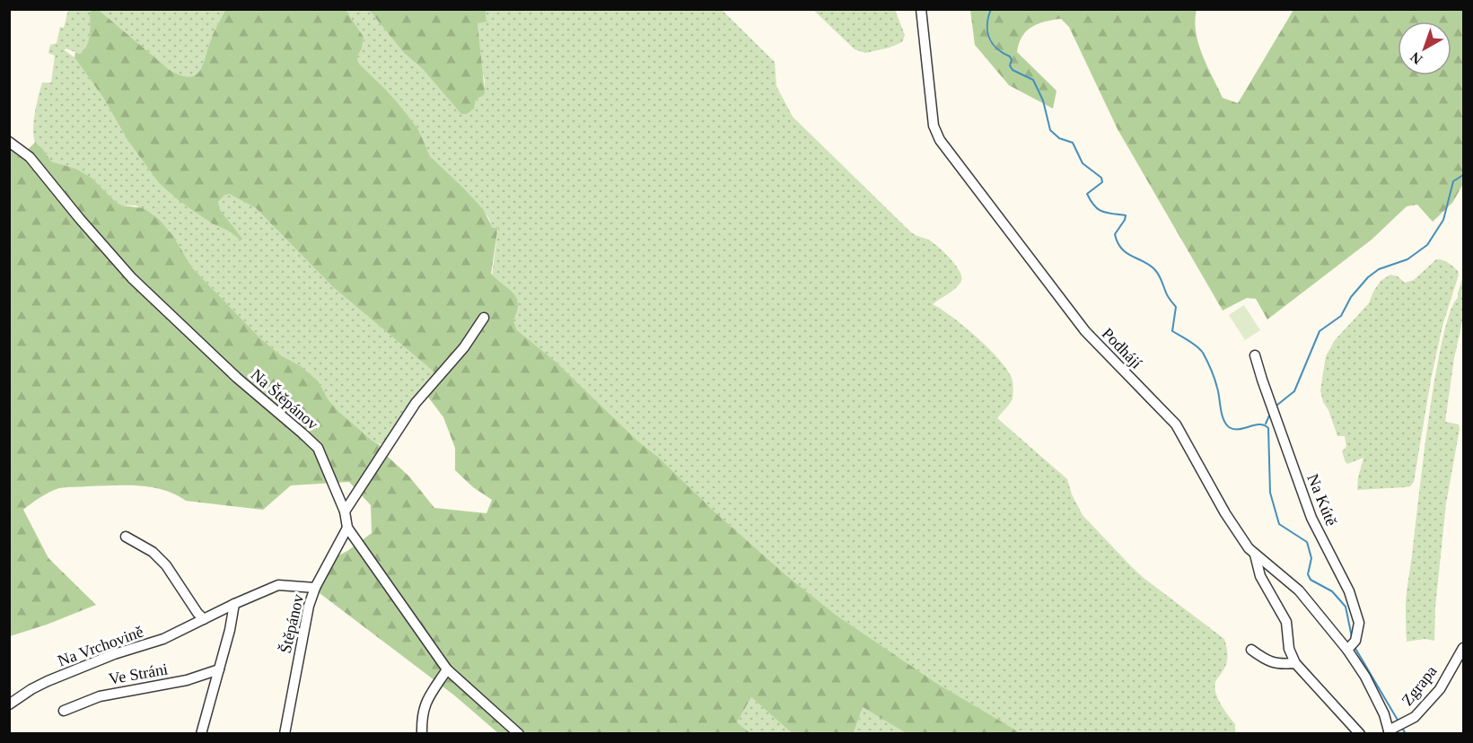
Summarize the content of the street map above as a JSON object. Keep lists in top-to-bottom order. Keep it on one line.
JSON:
{"streets":{"street":["Podhájí","Na Štěpánov","Na Kútě","Štěpánov","Na Vrchovině","Ve Stráni","Zgrapa"]},"crossings":[["Podhájí","Na Kútě"],["Podhájí","Zgrapa"],["Na Štěpánov","Štěpánov"],["Štěpánov","Na Vrchovině"]],"north":"bottom left"}
